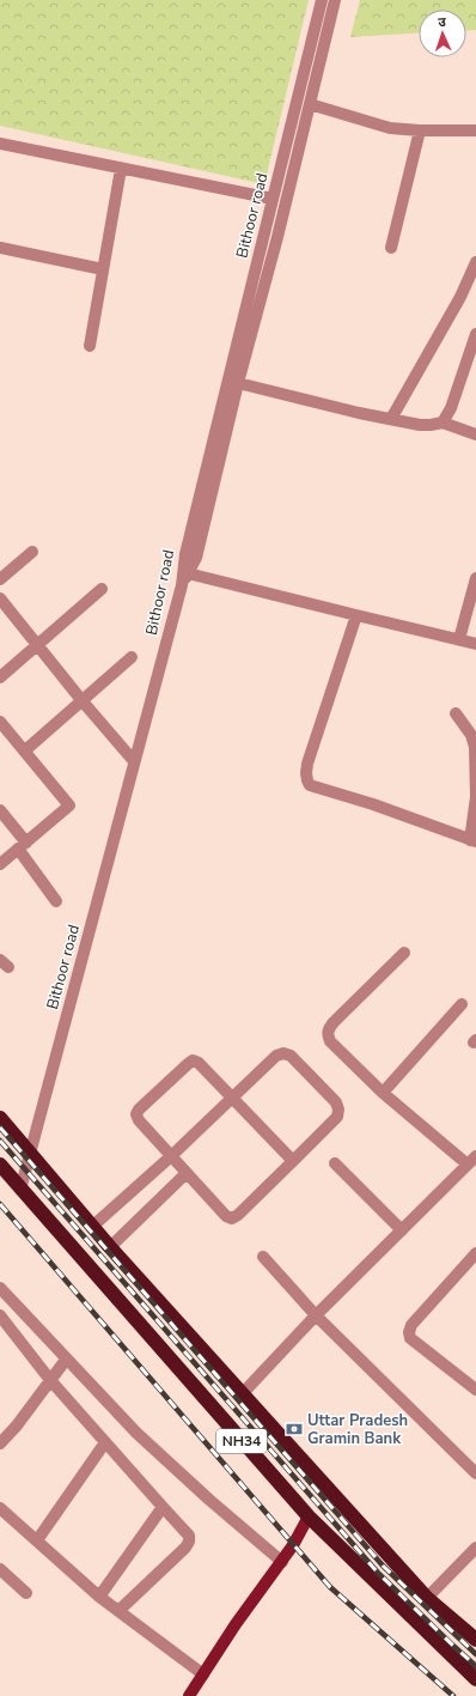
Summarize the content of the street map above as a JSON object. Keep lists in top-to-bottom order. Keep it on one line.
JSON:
{"streets":{"highway":["NH34"],"street":["Bithoor road"]},"crossings":[["Bithoor road","NH34"]],"places":{"bank":["Uttar Pradesh Gramin Bank"]},"north":"top"}
